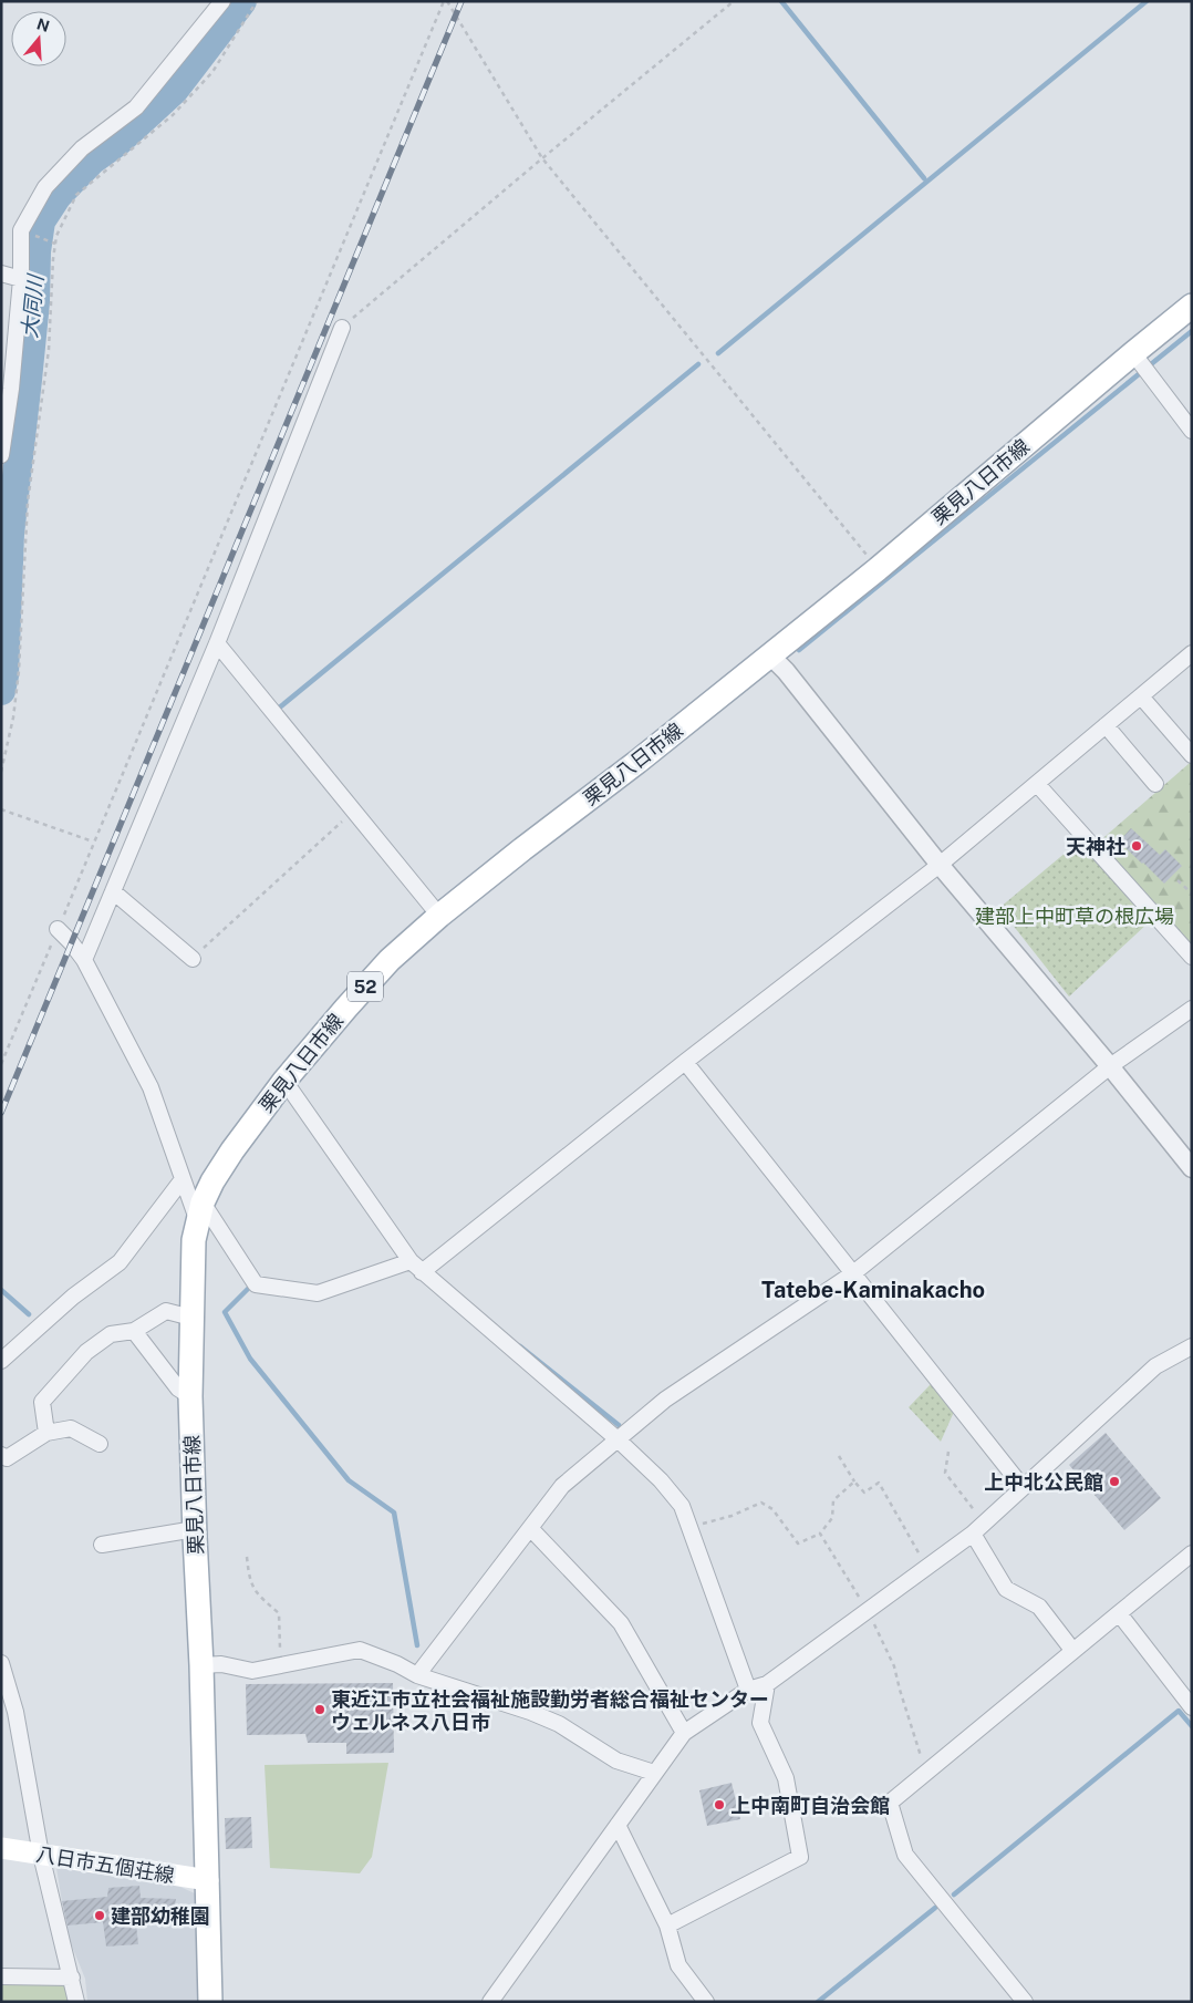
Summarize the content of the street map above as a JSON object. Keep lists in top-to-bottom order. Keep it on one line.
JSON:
{"streets":{"main road":["栗見八日市線","52","八日市五個荘線"]},"crossings":[["栗見八日市線","八日市五個荘線"]],"districts":["Tatebe-Kaminakacho"],"water":["大同川"],"parks":["建部上中町草の根広場"],"places":["天神社","上中北公民館","東近江市立社会福祉施設勤労者総合福祉センター ウェルネス八日市","上中南町自治会館","建部幼稚園"],"north":"top"}
